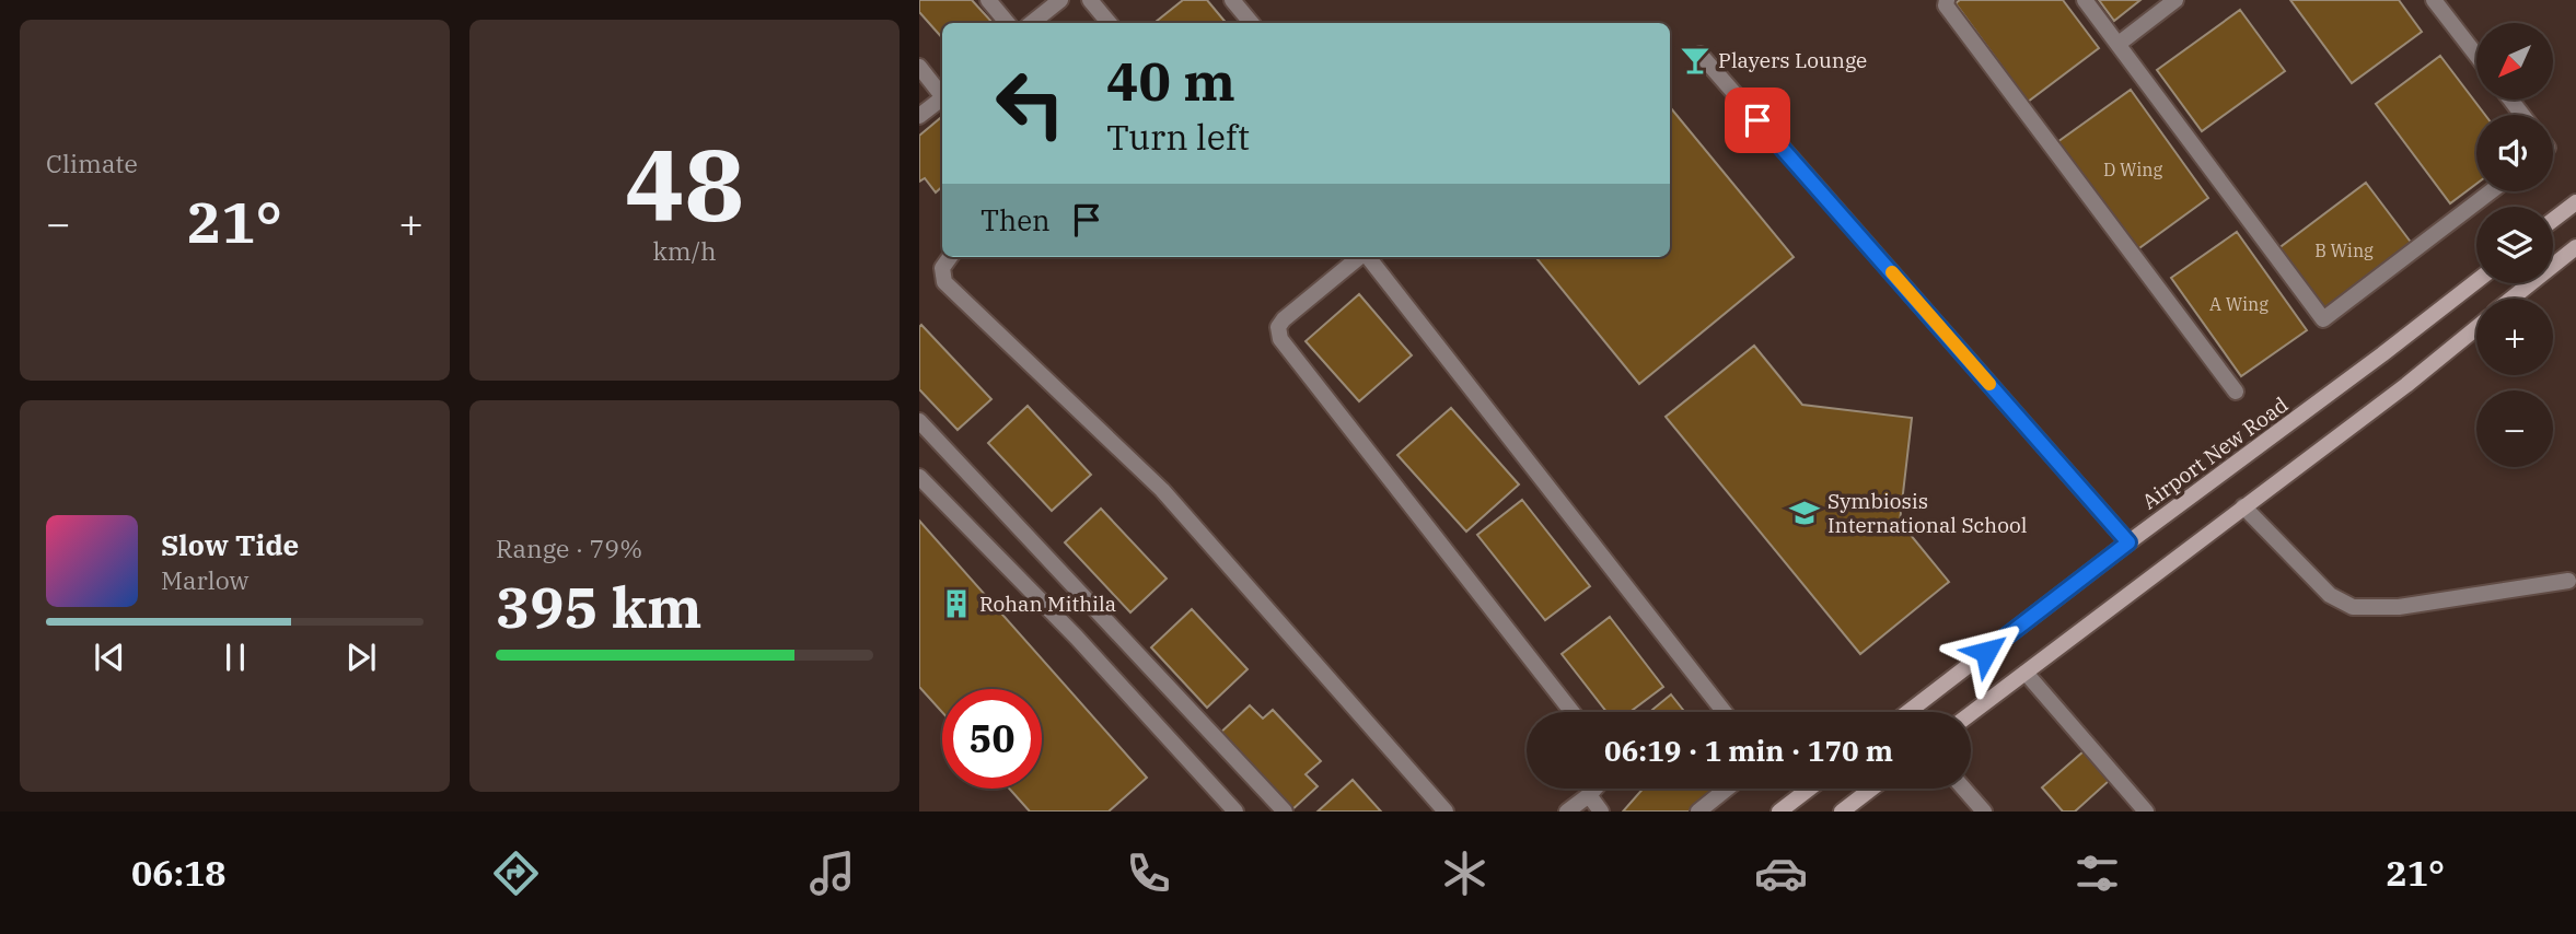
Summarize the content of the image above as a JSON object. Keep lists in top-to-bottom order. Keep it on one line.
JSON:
{"streets":{"main road":["Airport New Road"]},"places":{"bar":["Players Lounge"],"school or university":["Symbiosis International School"],"building":["Rohan Mithila"]},"house_numbers":["D Wing","B Wing","A Wing"],"north":"bottom left","page":{"tile":["Climate",["48","km/h"],["Range · 79%","395 km"]],"map_buttons":["+","−"],"turn":["40 m","Turn left"],"then":"Then","heat":["−","21°","+"],"song":["Slow Tide","Marlow"],"limit":"50","trip":"06:19 · 1 min · 170 m","tabs":["06:18","21°"]}}
